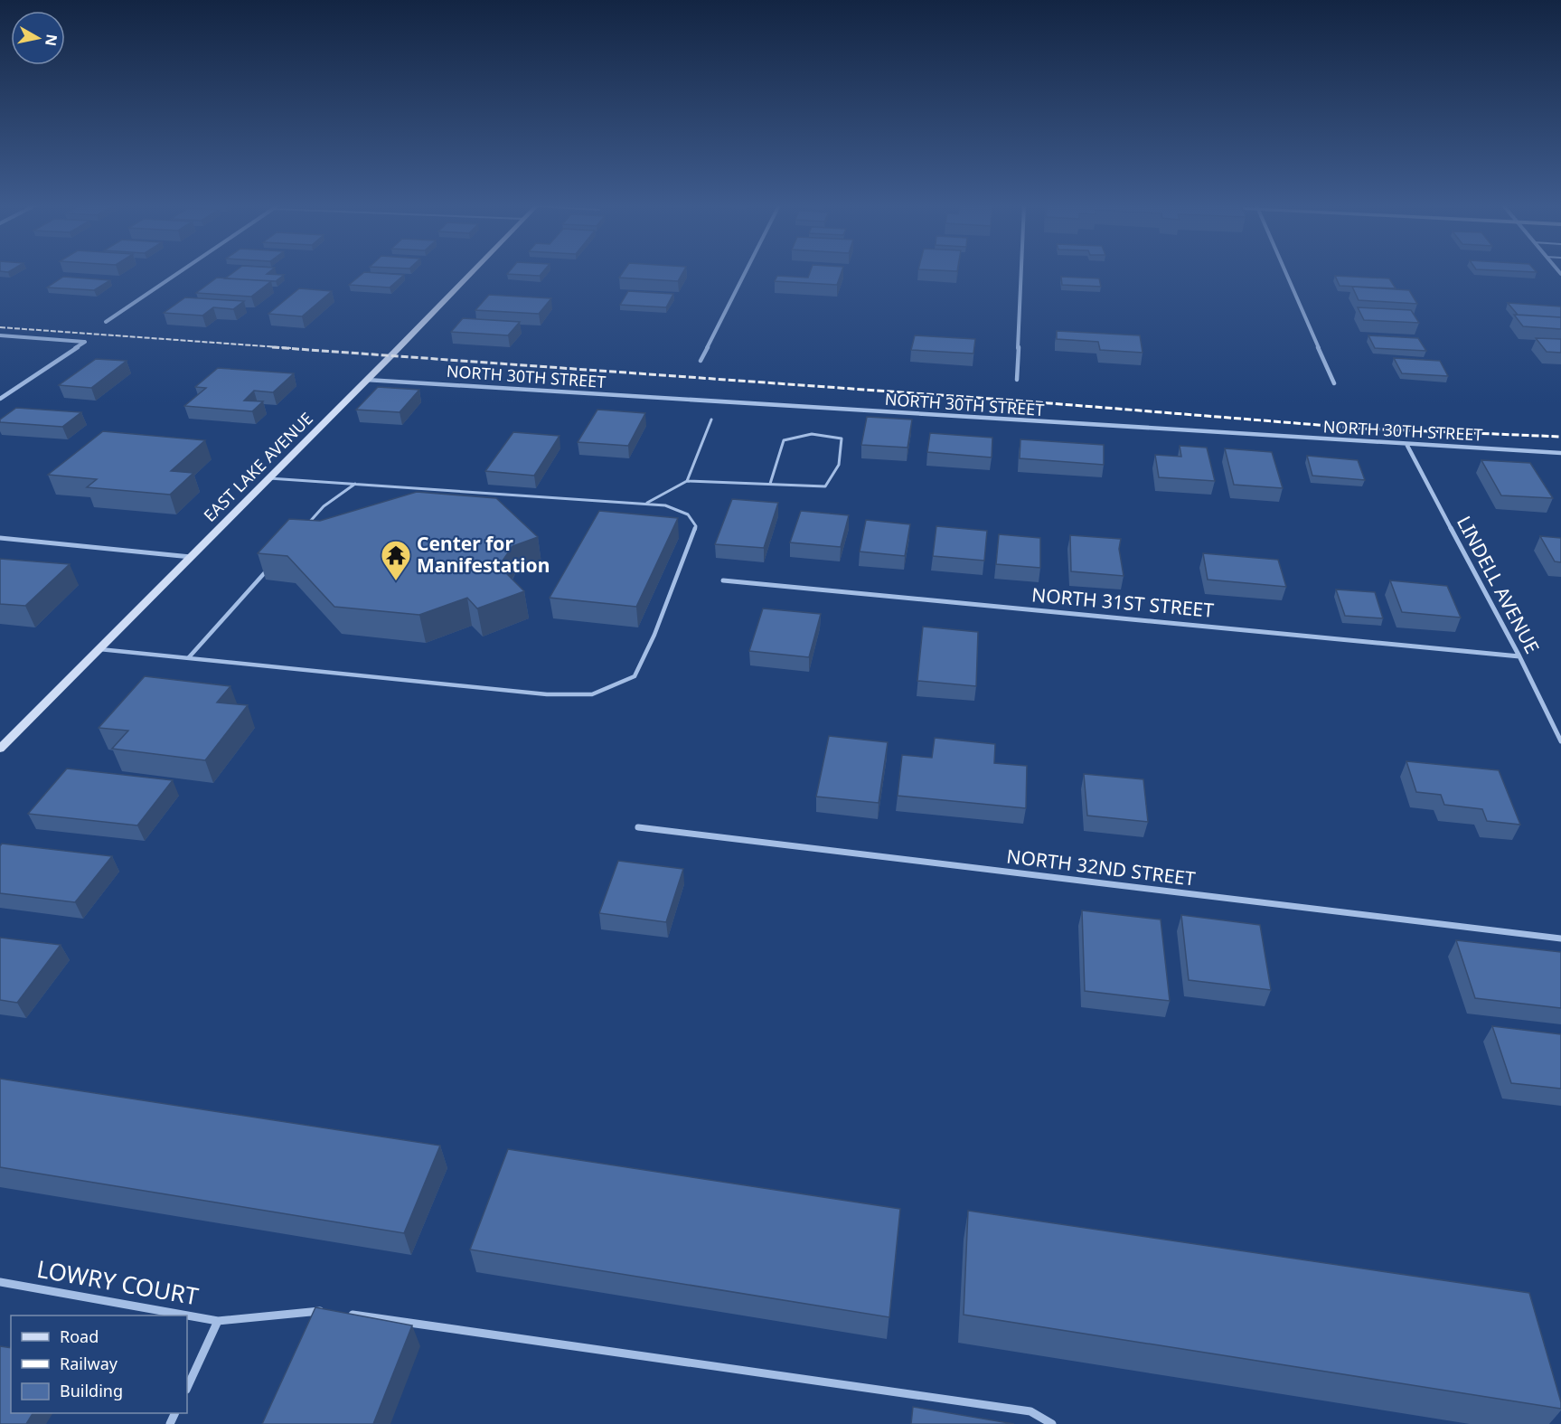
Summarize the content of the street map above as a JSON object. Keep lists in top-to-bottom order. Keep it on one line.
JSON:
{"streets":{"street":["NORTH 30TH STREET","EAST LAKE AVENUE","LINDELL AVENUE","NORTH 31ST STREET","NORTH 32ND STREET","LOWRY COURT"]},"crossings":[["NORTH 30TH STREET","EAST LAKE AVENUE"],["NORTH 30TH STREET","LINDELL AVENUE"],["LINDELL AVENUE","NORTH 31ST STREET"]],"places":{"temple":["Center for Manifestation"]},"legend":["Road","Railway","Building"],"north":"right"}
